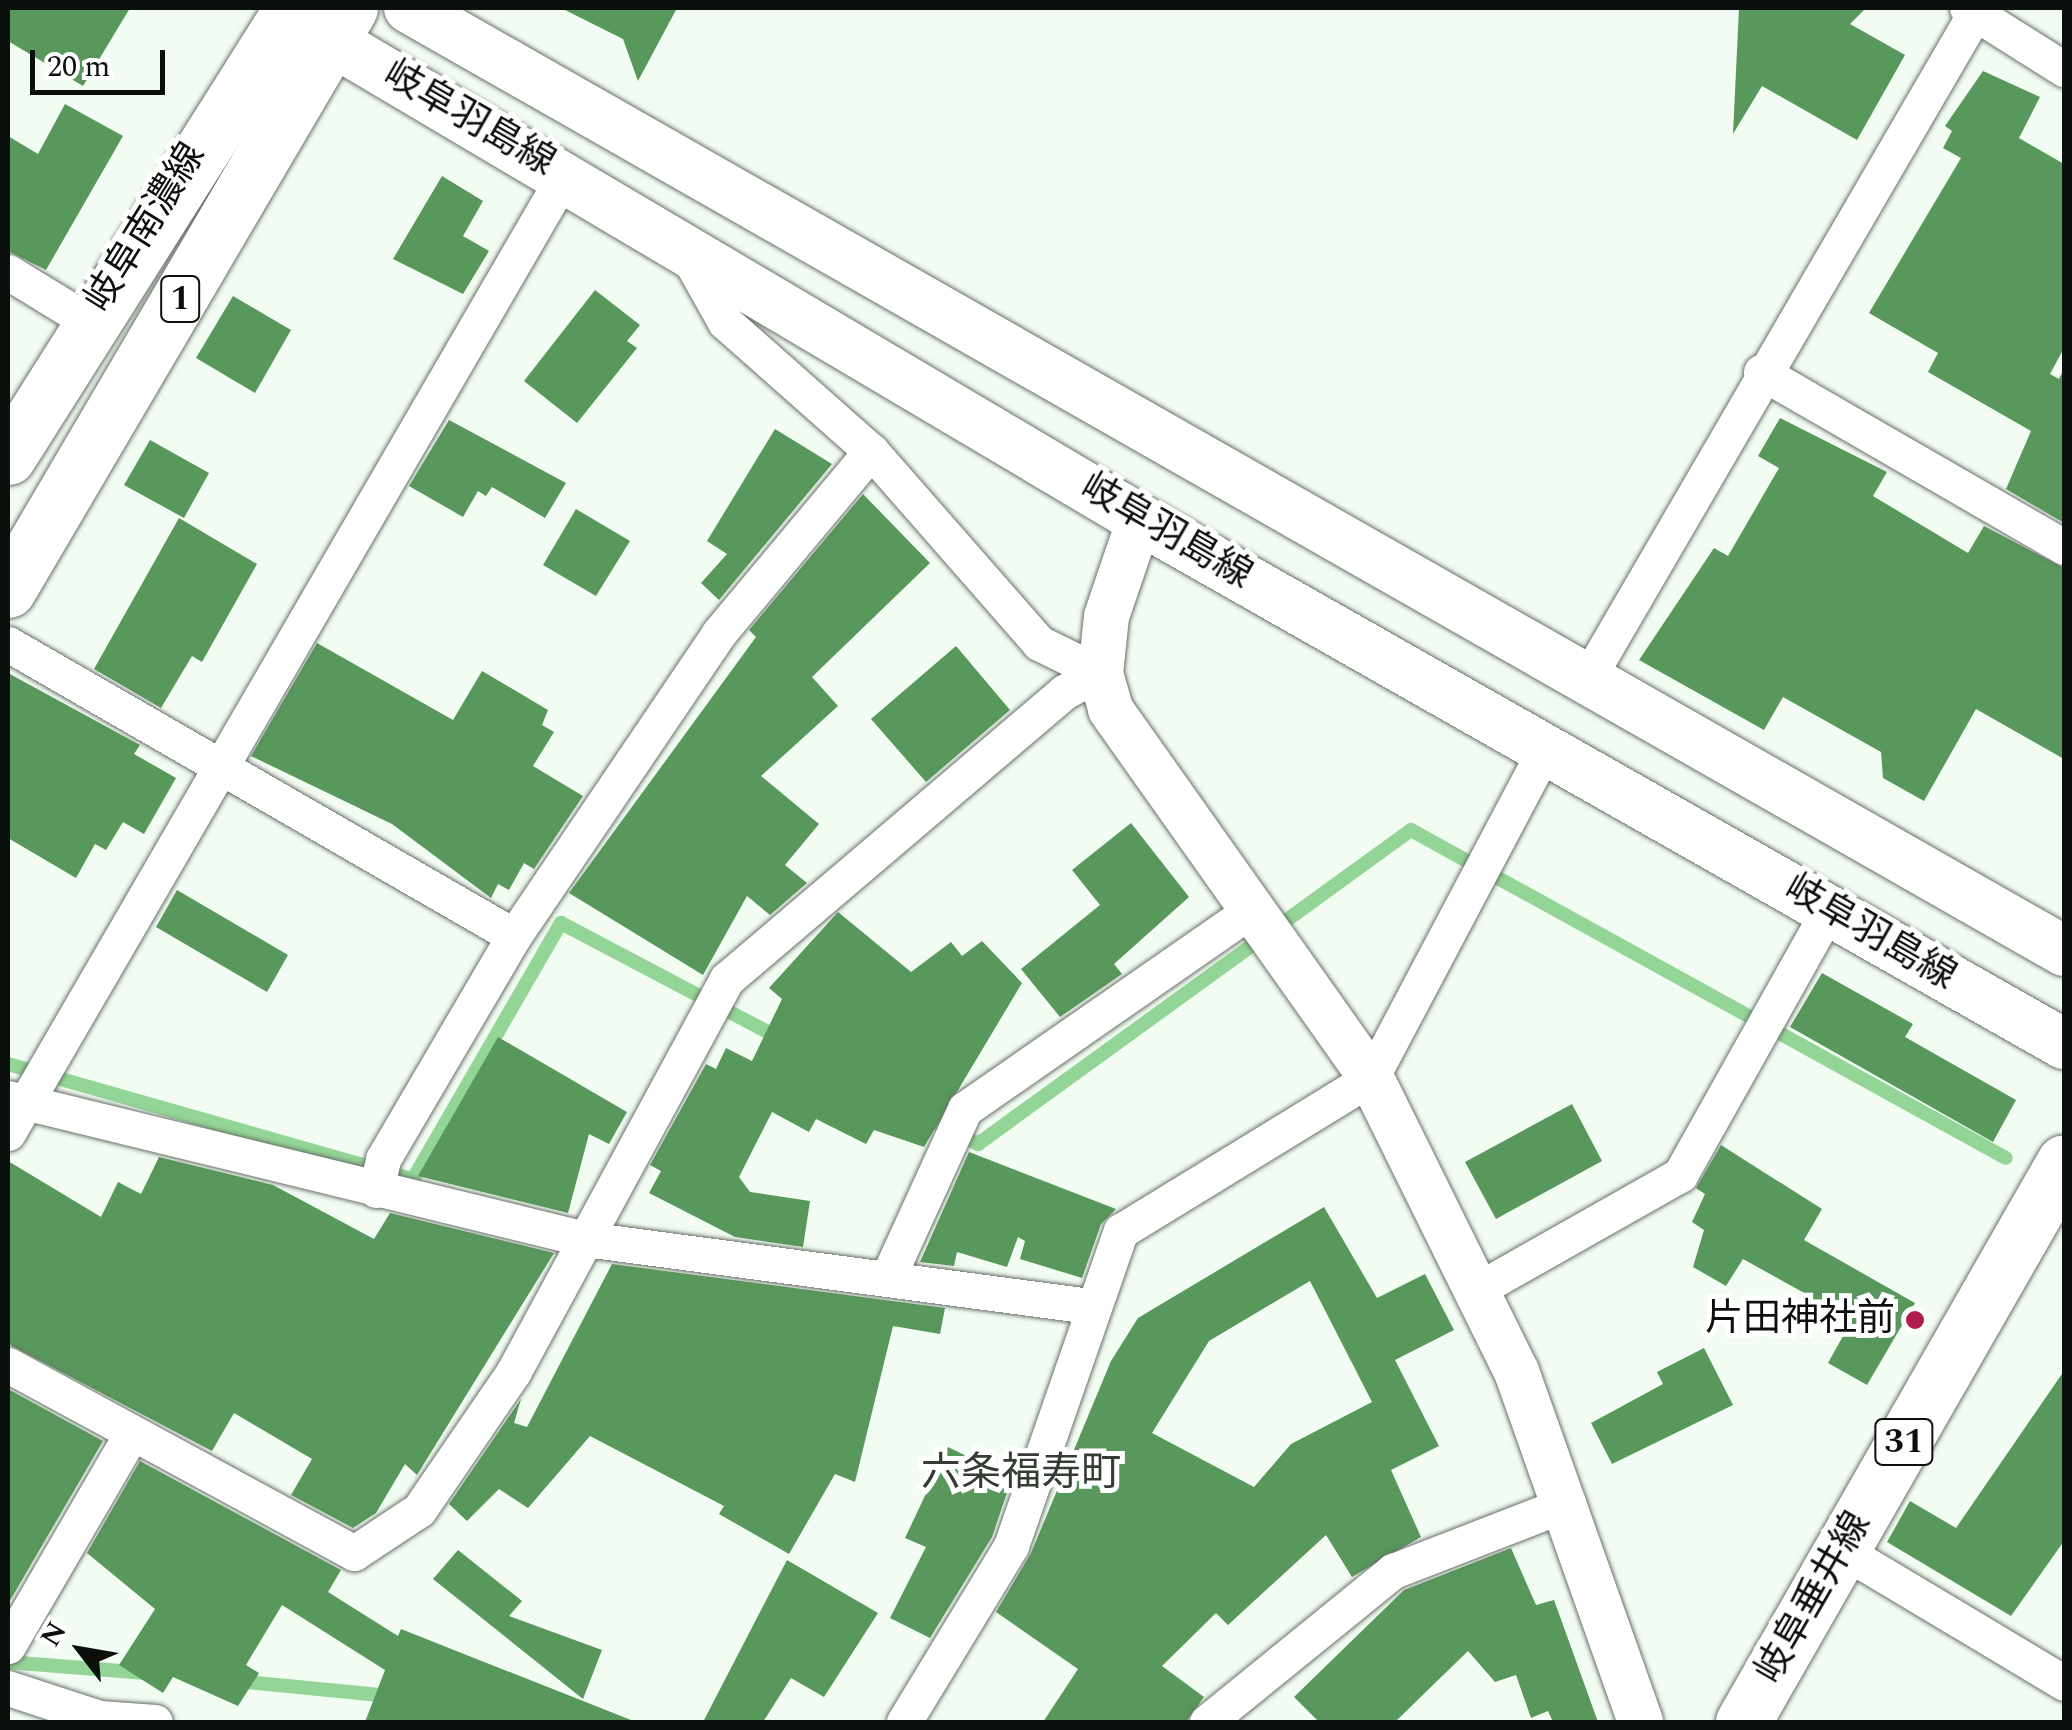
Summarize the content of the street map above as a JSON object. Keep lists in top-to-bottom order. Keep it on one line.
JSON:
{"streets":{"main road":["岐阜羽島線","岐阜南濃線","1","31","岐阜垂井線"]},"crossings":[["岐阜羽島線","岐阜南濃線"]],"districts":["六条福寿町"],"places":["片田神社前"],"scale_bar":"20 m","north":"top left"}
